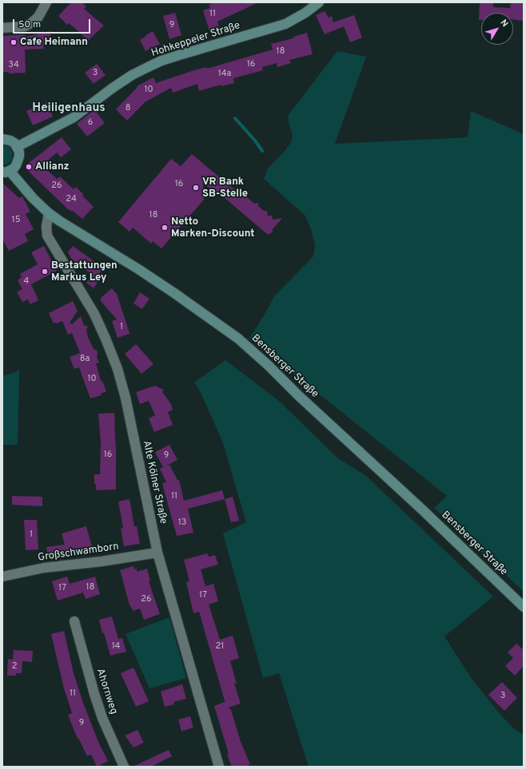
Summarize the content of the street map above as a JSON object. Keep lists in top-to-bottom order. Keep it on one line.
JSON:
{"streets":{"main road":["Hohkeppeler Straße","Bensberger Straße"],"street":["Alte Kölner Straße","Großschwamborn","Ahornweg"]},"crossings":[["Bensberger Straße","Alte Kölner Straße"],["Alte Kölner Straße","Großschwamborn"]],"districts":["Heiligenhaus"],"places":["Cafe Heimann","Allianz","VR Bank SB-Stelle","Netto Marken-Discount","Bestattungen Markus Ley"],"house_numbers":["11","9","18","16","34","3","14a","10","8","6","16","26","24","18","15","4","1","8a","10","16","9","11","13","1","18","17","17","26","14","21","2","11","3","9"],"scale_bar":"50 m","north":"top right"}
